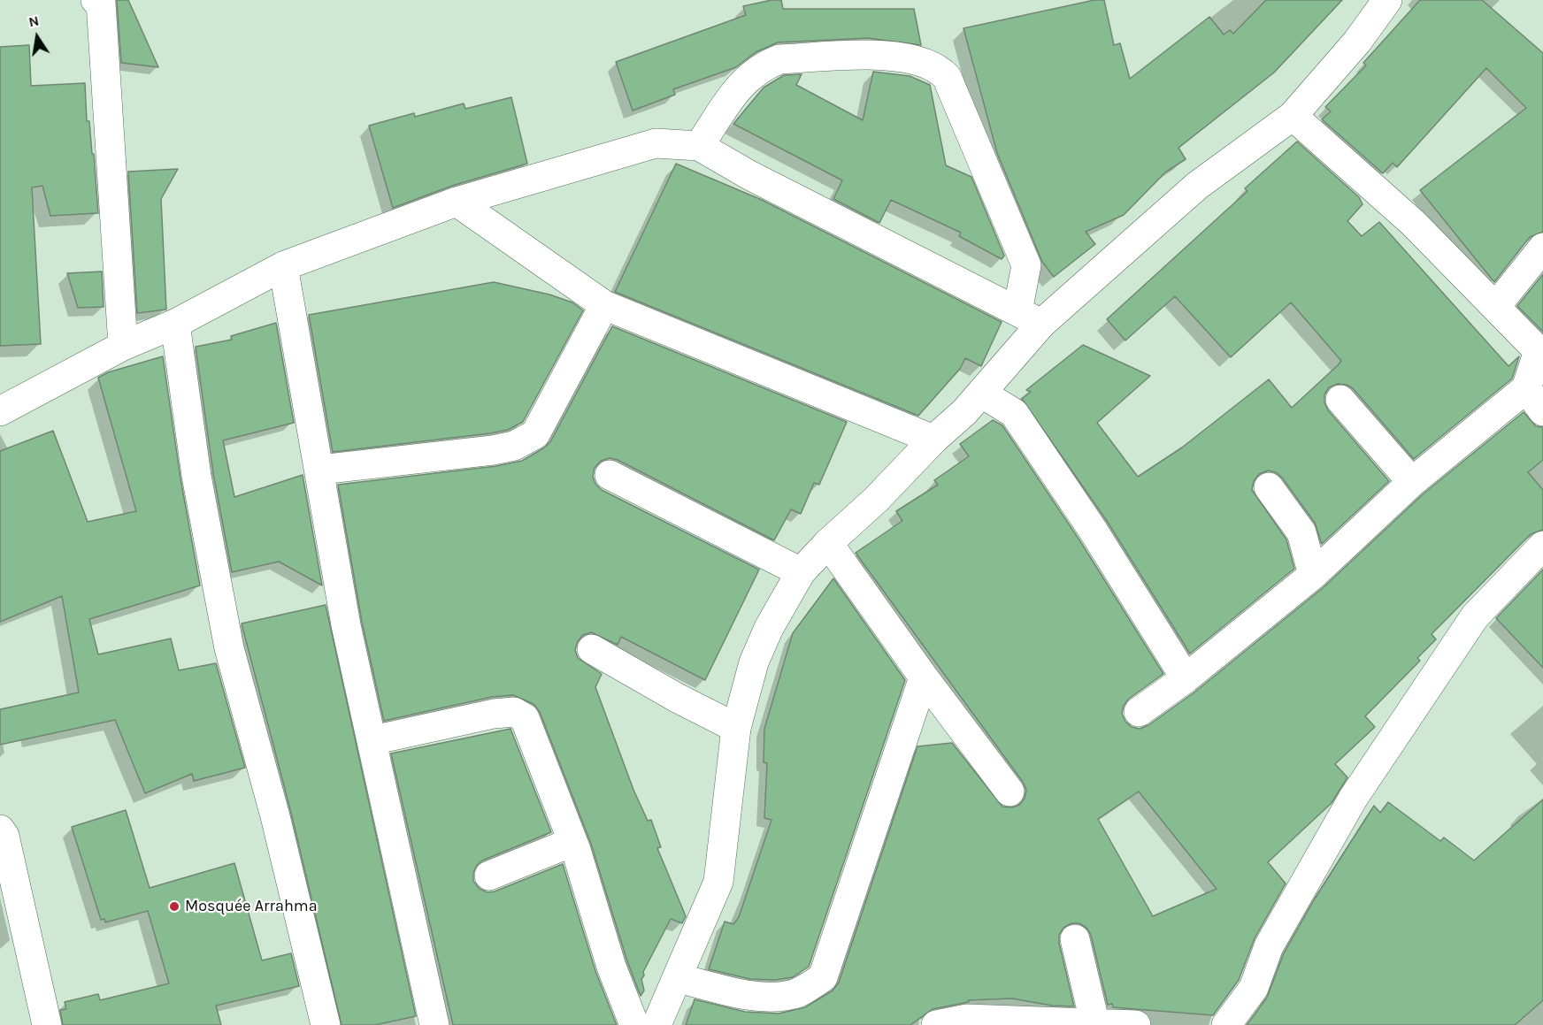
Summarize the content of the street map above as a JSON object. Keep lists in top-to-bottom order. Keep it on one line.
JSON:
{"places":["Mosquée Arrahma"],"north":"top"}
